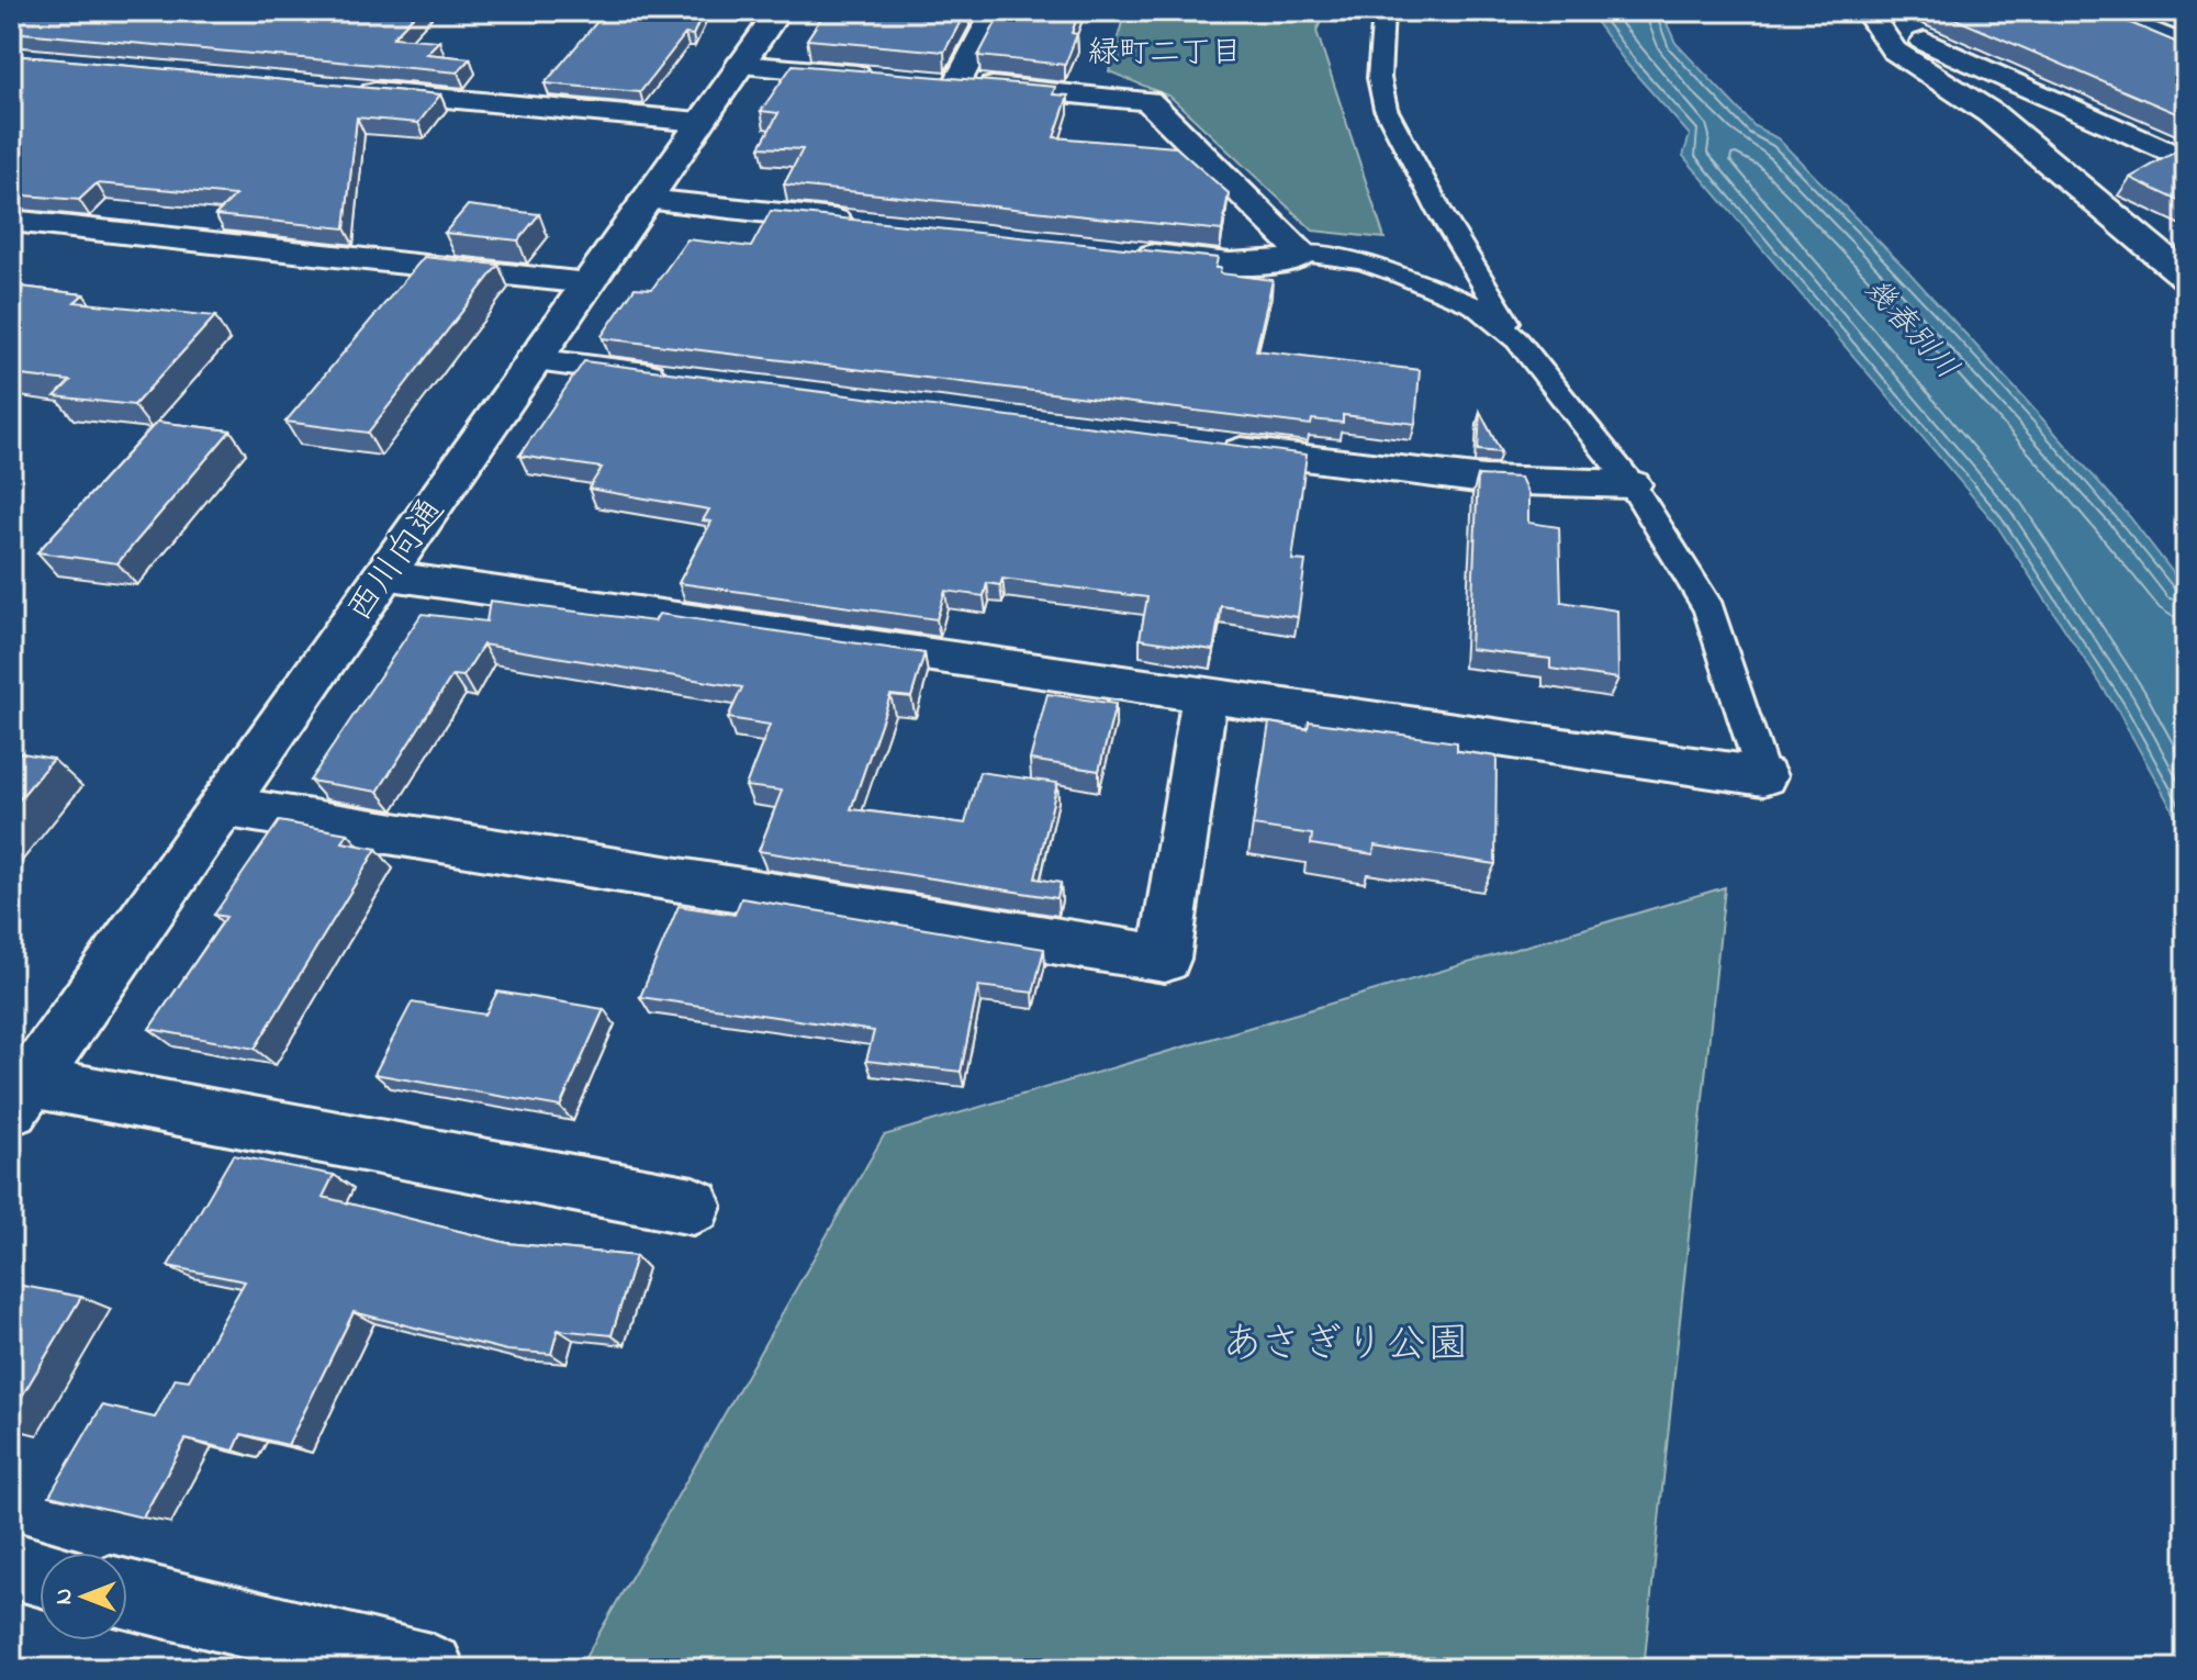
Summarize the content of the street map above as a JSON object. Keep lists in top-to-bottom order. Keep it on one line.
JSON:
{"streets":{"street":["西川向通"]},"districts":["緑町二丁目"],"water":["幾春別川"],"parks":["あさぎり公園"],"north":"left"}
